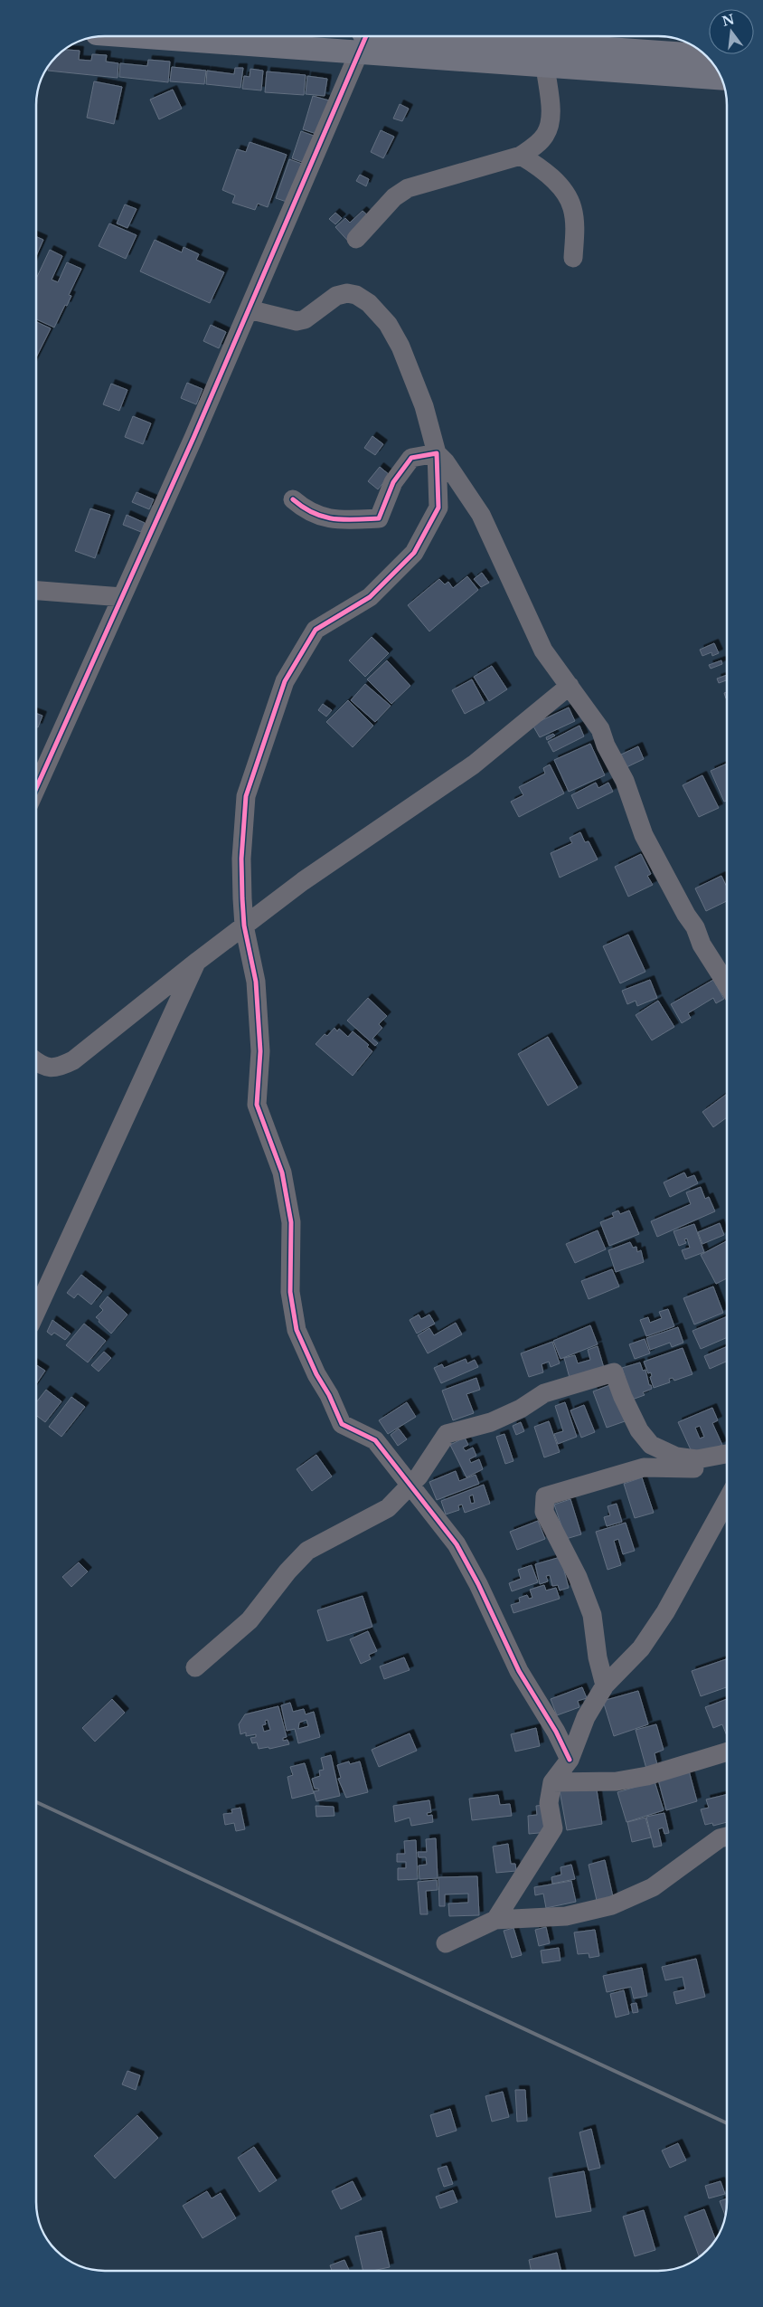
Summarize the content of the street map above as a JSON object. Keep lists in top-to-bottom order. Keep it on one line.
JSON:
{"north":"top"}
